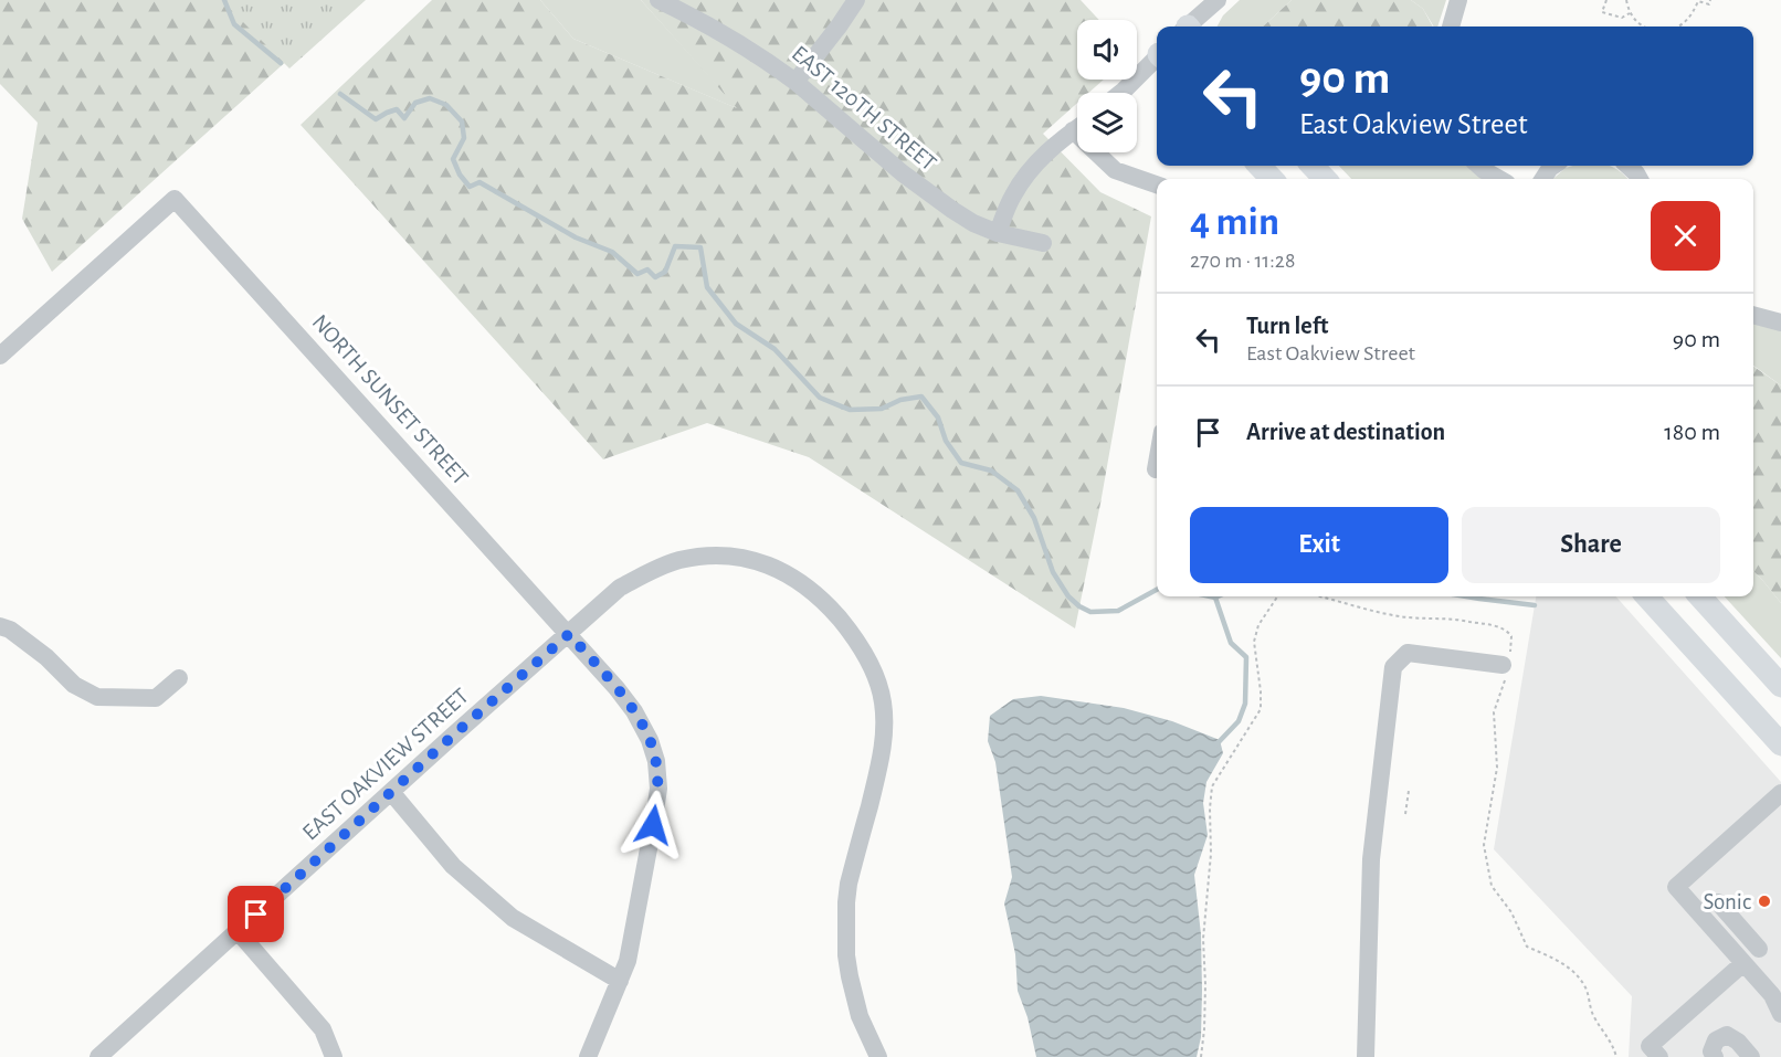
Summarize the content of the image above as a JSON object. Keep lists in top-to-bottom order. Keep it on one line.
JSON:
{"streets":{"street":["EAST 120TH STREET","NORTH SUNSET STREET","EAST OAKVIEW STREET"]},"crossings":[["NORTH SUNSET STREET","EAST OAKVIEW STREET"]],"places":["Sonic"],"page":{"turn":["90 m","East Oakview Street"],"heading":["4 min","270 m · 11:28"],"list":[{"name":"Turn left","note":"East Oakview Street","value":"90 m"},{"name":"Arrive at destination","value":"180 m"}],"buttons":["Exit","Share"]}}
